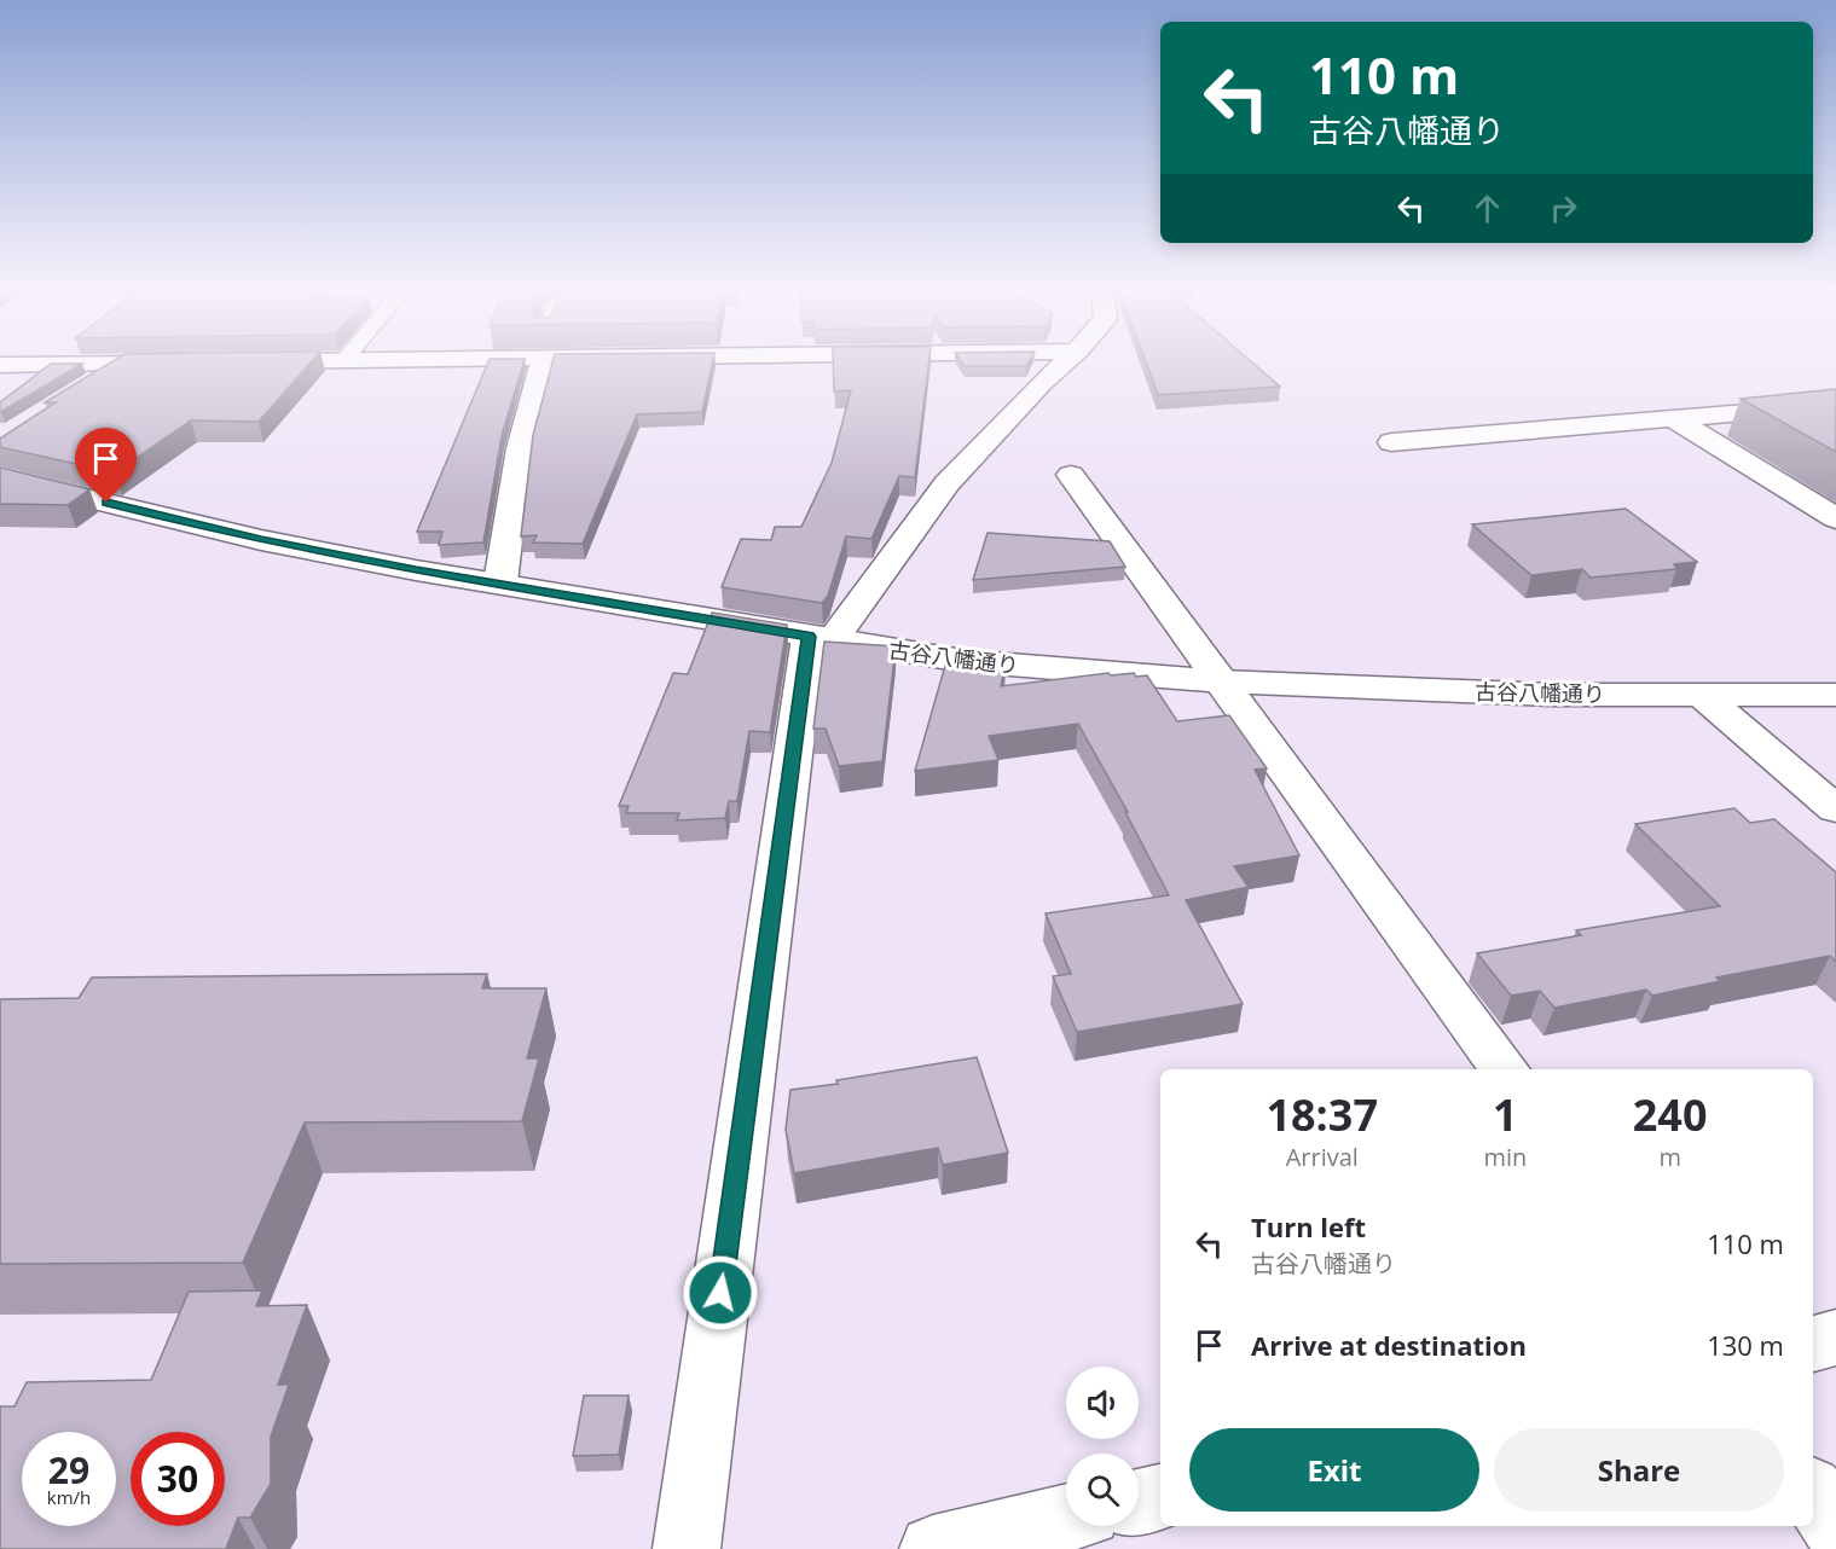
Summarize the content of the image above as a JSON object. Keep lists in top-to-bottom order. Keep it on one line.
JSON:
{"streets":{"street":["古谷八幡通り"]},"page":{"turn":["110 m","古谷八幡通り"],"eta":["18:37","Arrival","1","min","240","m"],"list":[{"name":"Turn left","note":"古谷八幡通り","value":"110 m"},{"name":"Arrive at destination","value":"130 m"}],"buttons":["Exit","Share"],"speed":"29 km/h","limit":"30"}}
